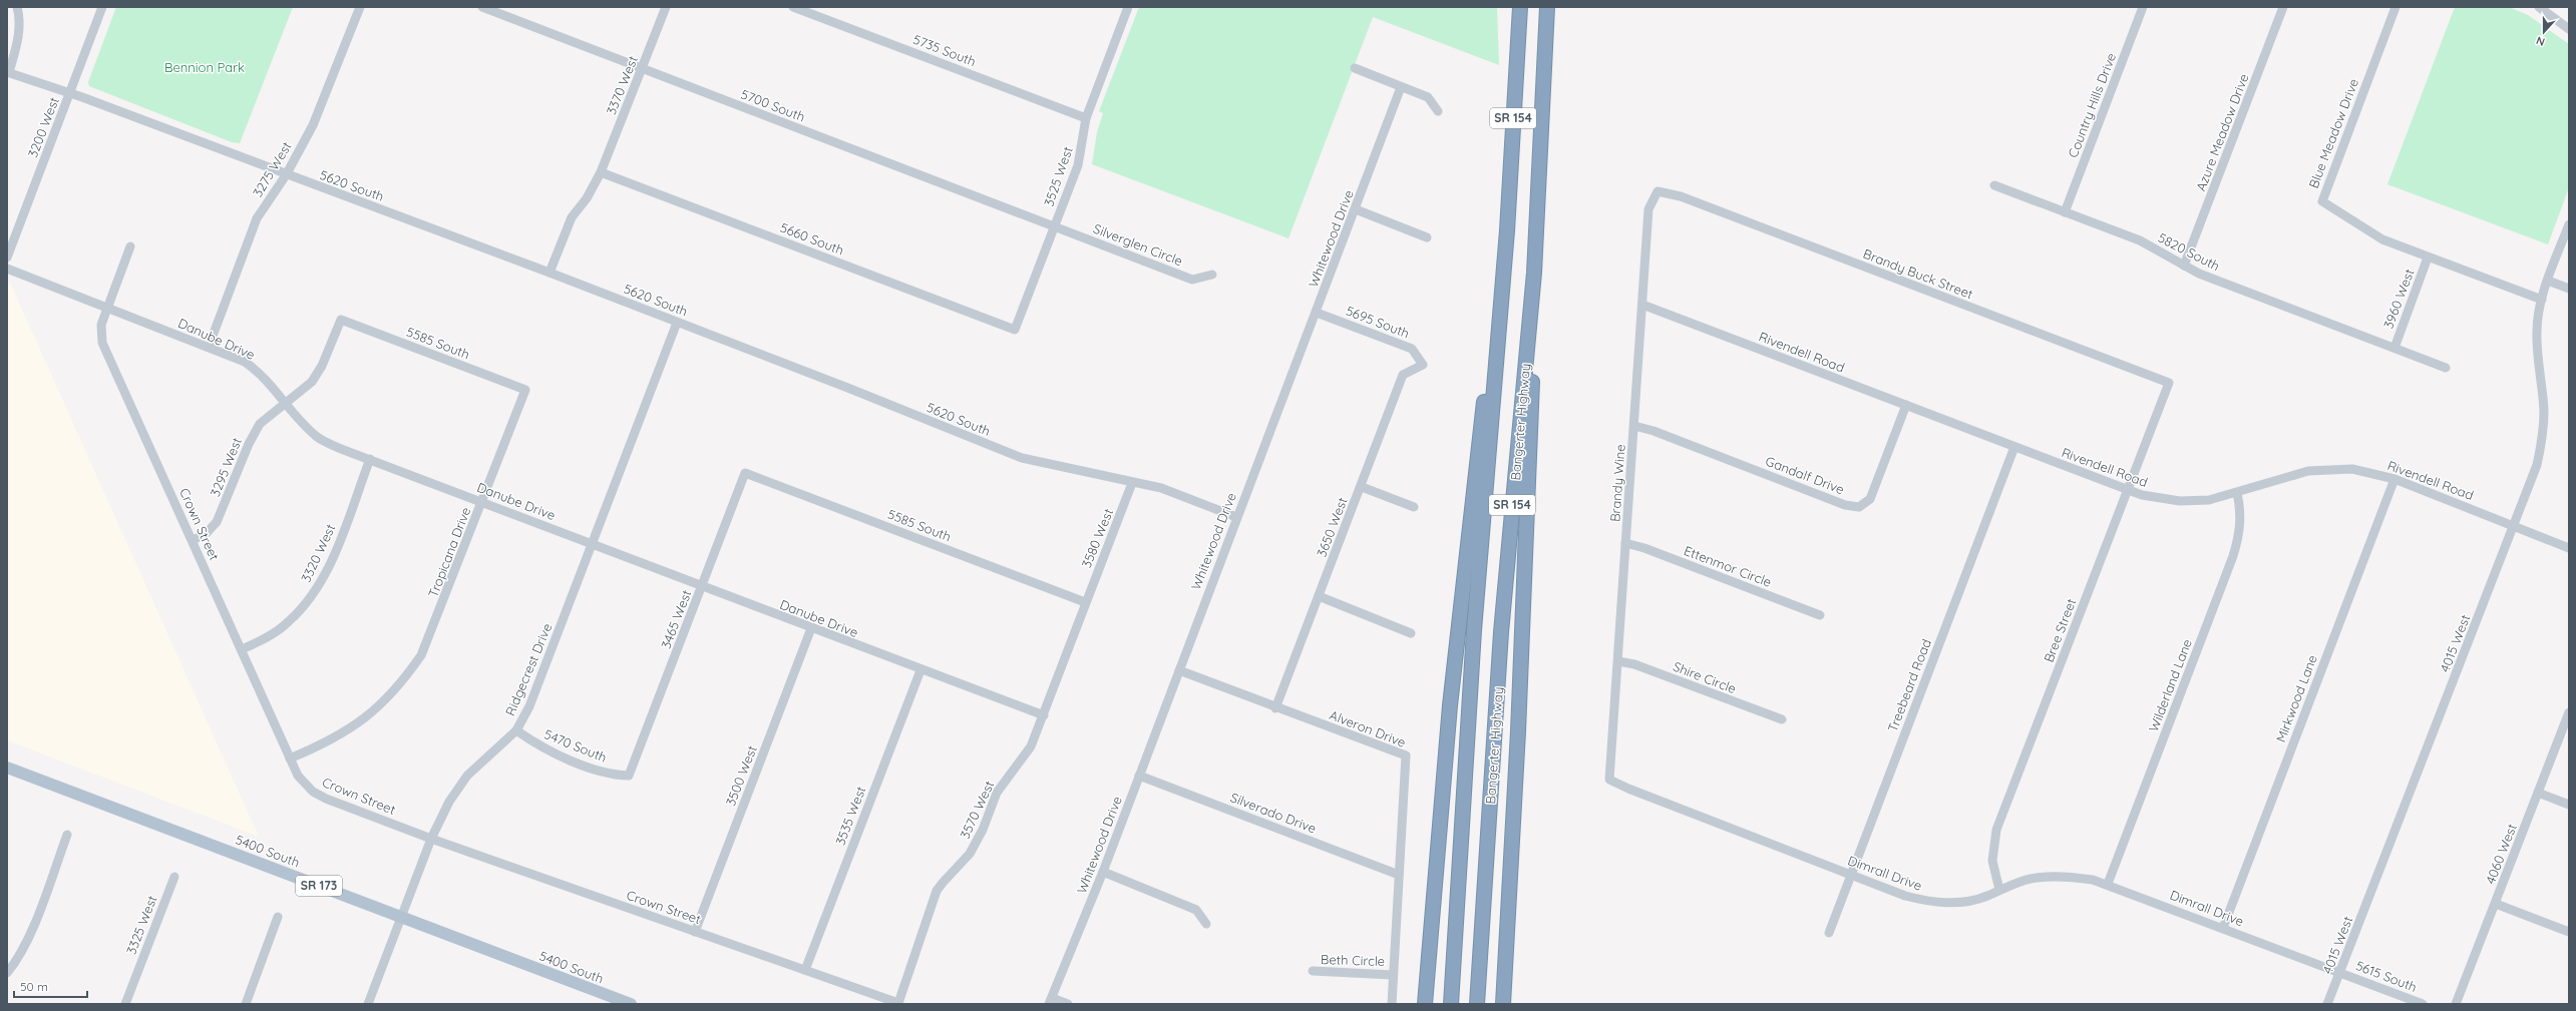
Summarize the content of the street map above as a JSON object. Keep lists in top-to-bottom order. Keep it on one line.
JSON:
{"streets":{"highway":["SR 154","Bangerter Highway"],"main road":["5400 South","SR 173"],"street":["5735 South","3370 West","5700 South","Country Hills Drive","3200 West","Azure Meadow Drive","Blue Meadow Drive","3275 West","3525 West","5620 South","5660 South","Whitewood Drive","Silverglen Circle","5820 South","Brandy Buck Street","3960 West","5695 South","Danube Drive","5585 South","Rivendell Road","3295 West","Gandalf Drive","Brandy Wine","Crown Street","3650 West","3580 West","Tropicana Drive","3320 West","Ettenmor Circle","3465 West","Bree Street","4015 West","Ridgecrest Drive","Shire Circle","Treebeard Road","Wilderland Lane","Mirkwood Lane","Alveron Drive","5470 South","3500 West","3570 West","Silverado Drive","3535 West","4060 West","Dimrall Drive","3325 West","Beth Circle","5615 South"]},"crossings":[["5735 South","3525 West"],["3370 West","5700 South"],["3370 West","5620 South"],["3370 West","5660 South"],["5700 South","3525 West"],["5700 South","Silverglen Circle"],["Country Hills Drive","5820 South"],["3200 West","5620 South"],["Azure Meadow Drive","5820 South"],["Blue Meadow Drive","3960 West"],["Blue Meadow Drive","4015 West"],["3275 West","5620 South"],["3275 West","Danube Drive"],["3525 West","5660 South"],["3525 West","Silverglen Circle"],["5620 South","Whitewood Drive"],["5620 South","3580 West"],["5620 South","Ridgecrest Drive"],["Whitewood Drive","5695 South"],["Whitewood Drive","Alveron Drive"],["Whitewood Drive","Silverado Drive"],["5820 South","3960 West"],["Brandy Buck Street","Brandy Wine"],["Brandy Buck Street","Bree Street"],["5695 South","3650 West"],["Danube Drive","3295 West"],["Danube Drive","Crown Street"],["Danube Drive","Tropicana Drive"],["Danube Drive","3320 West"],["Danube Drive","3465 West"],["Danube Drive","Ridgecrest Drive"],["Danube Drive","3500 West"],["Danube Drive","3570 West"],["Danube Drive","3535 West"],["5585 South","3295 West"],["5585 South","3580 West"],["5585 South","Tropicana Drive"],["5585 South","3465 West"],["5585 South","3570 West"],["Rivendell Road","Gandalf Drive"],["Rivendell Road","Brandy Wine"],["Rivendell Road","Bree Street"],["Rivendell Road","4015 West"],["Rivendell Road","Treebeard Road"],["Rivendell Road","Wilderland Lane"],["Rivendell Road","Mirkwood Lane"],["3295 West","Crown Street"],["Gandalf Drive","Brandy Wine"],["Brandy Wine","Ettenmor Circle"],["Brandy Wine","Shire Circle"],["Brandy Wine","Dimrall Drive"],["Crown Street","Tropicana Drive"],["Crown Street","3320 West"],["Crown Street","Ridgecrest Drive"],["Crown Street","3500 West"],["Crown Street","3570 West"],["Crown Street","3535 West"],["3650 West","Alveron Drive"],["3580 West","3570 West"],["3465 West","5470 South"],["Bree Street","Dimrall Drive"],["4015 West","Dimrall Drive"],["4015 West","5615 South"],["Ridgecrest Drive","5470 South"],["Ridgecrest Drive","5400 South"],["Treebeard Road","Dimrall Drive"],["Wilderland Lane","Dimrall Drive"],["Mirkwood Lane","Dimrall Drive"],["Alveron Drive","Silverado Drive"],["Alveron Drive","Beth Circle"],["Dimrall Drive","5615 South"]],"parks":["Bennion Park"],"scale_bar":"50 m","north":"bottom"}
